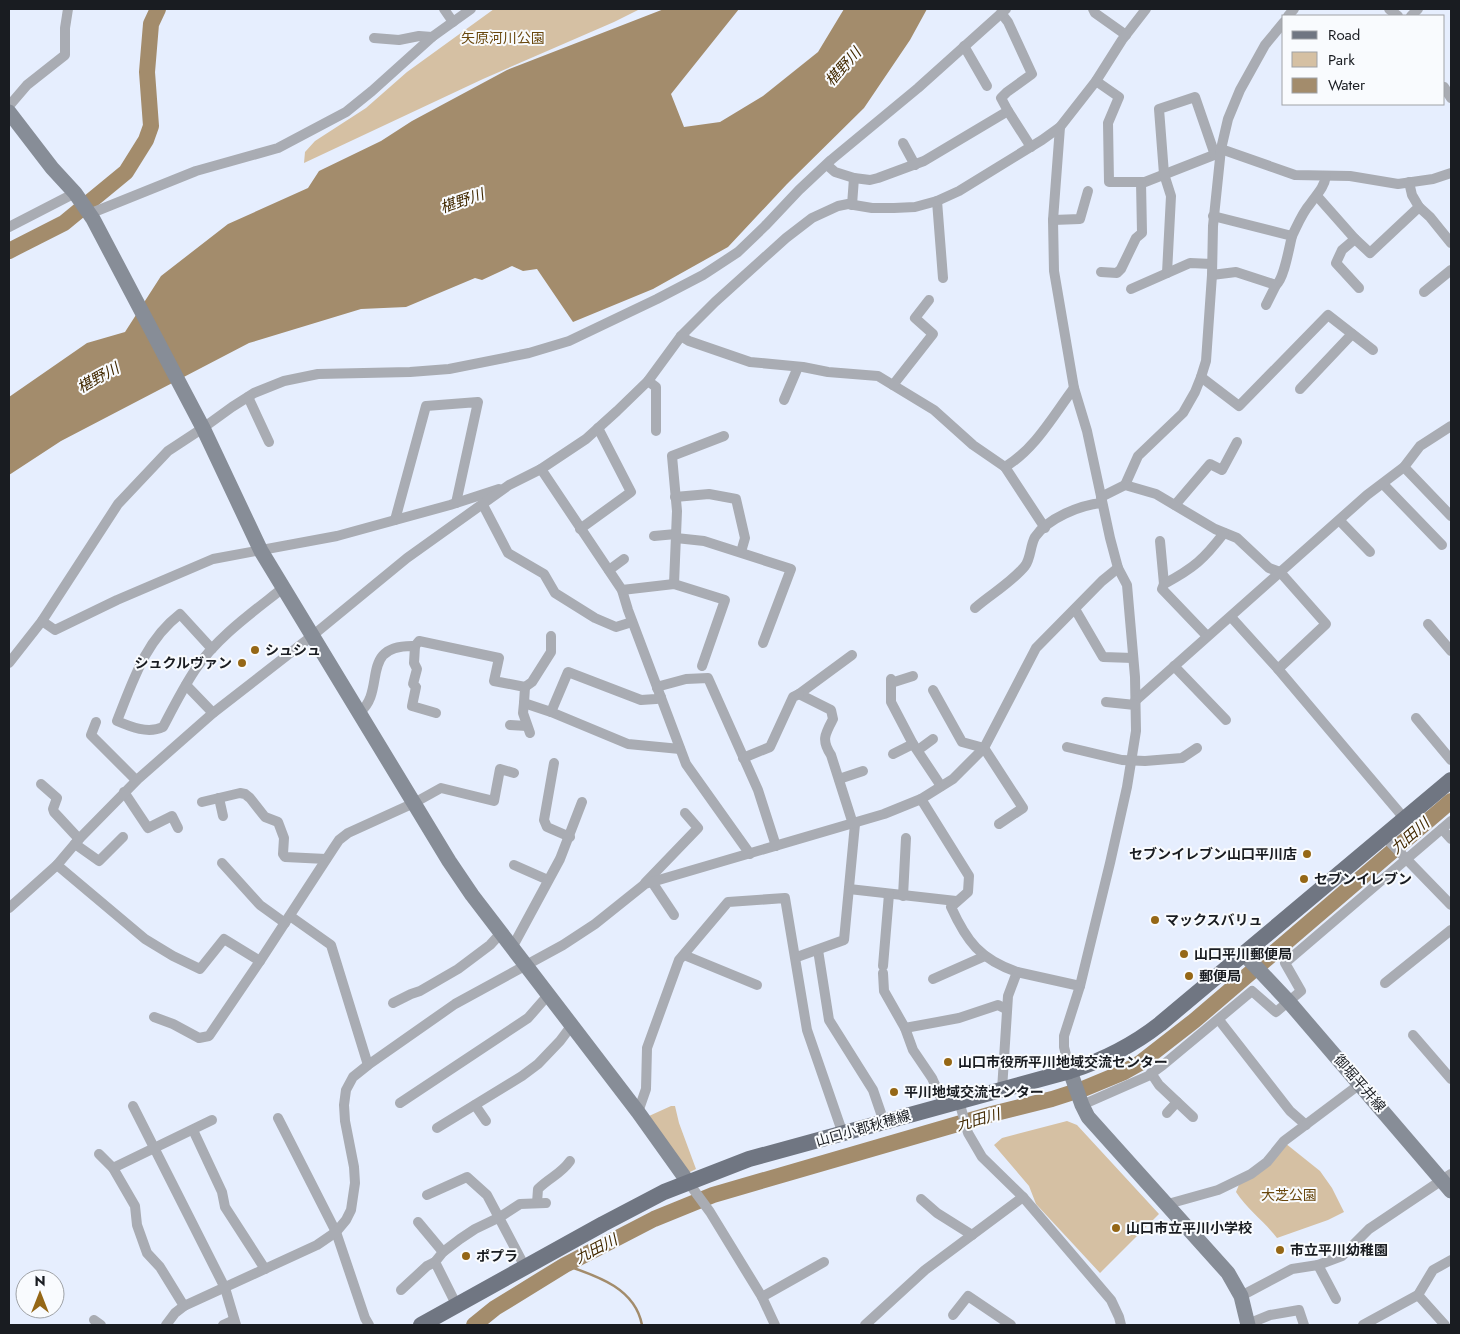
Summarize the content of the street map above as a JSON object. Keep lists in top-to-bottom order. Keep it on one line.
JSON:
{"streets":{"main road":["山口小郡秋穂線"],"street":["御堀平井線"]},"crossings":[["御堀平井線","山口小郡秋穂線"]],"water":["椹野川","九田川"],"parks":["矢原河川公園","大芝公園"],"places":["シュシュ","シュクルヴァン","セブンイレブン山口平川店","セブンイレブン","マックスバリュ","山口平川郵便局","郵便局","山口市役所平川地域交流センター","平川地域交流センター","山口市立平川小学校","市立平川幼稚園","ポプラ"],"legend":["Road","Park","Water"],"north":"top"}
